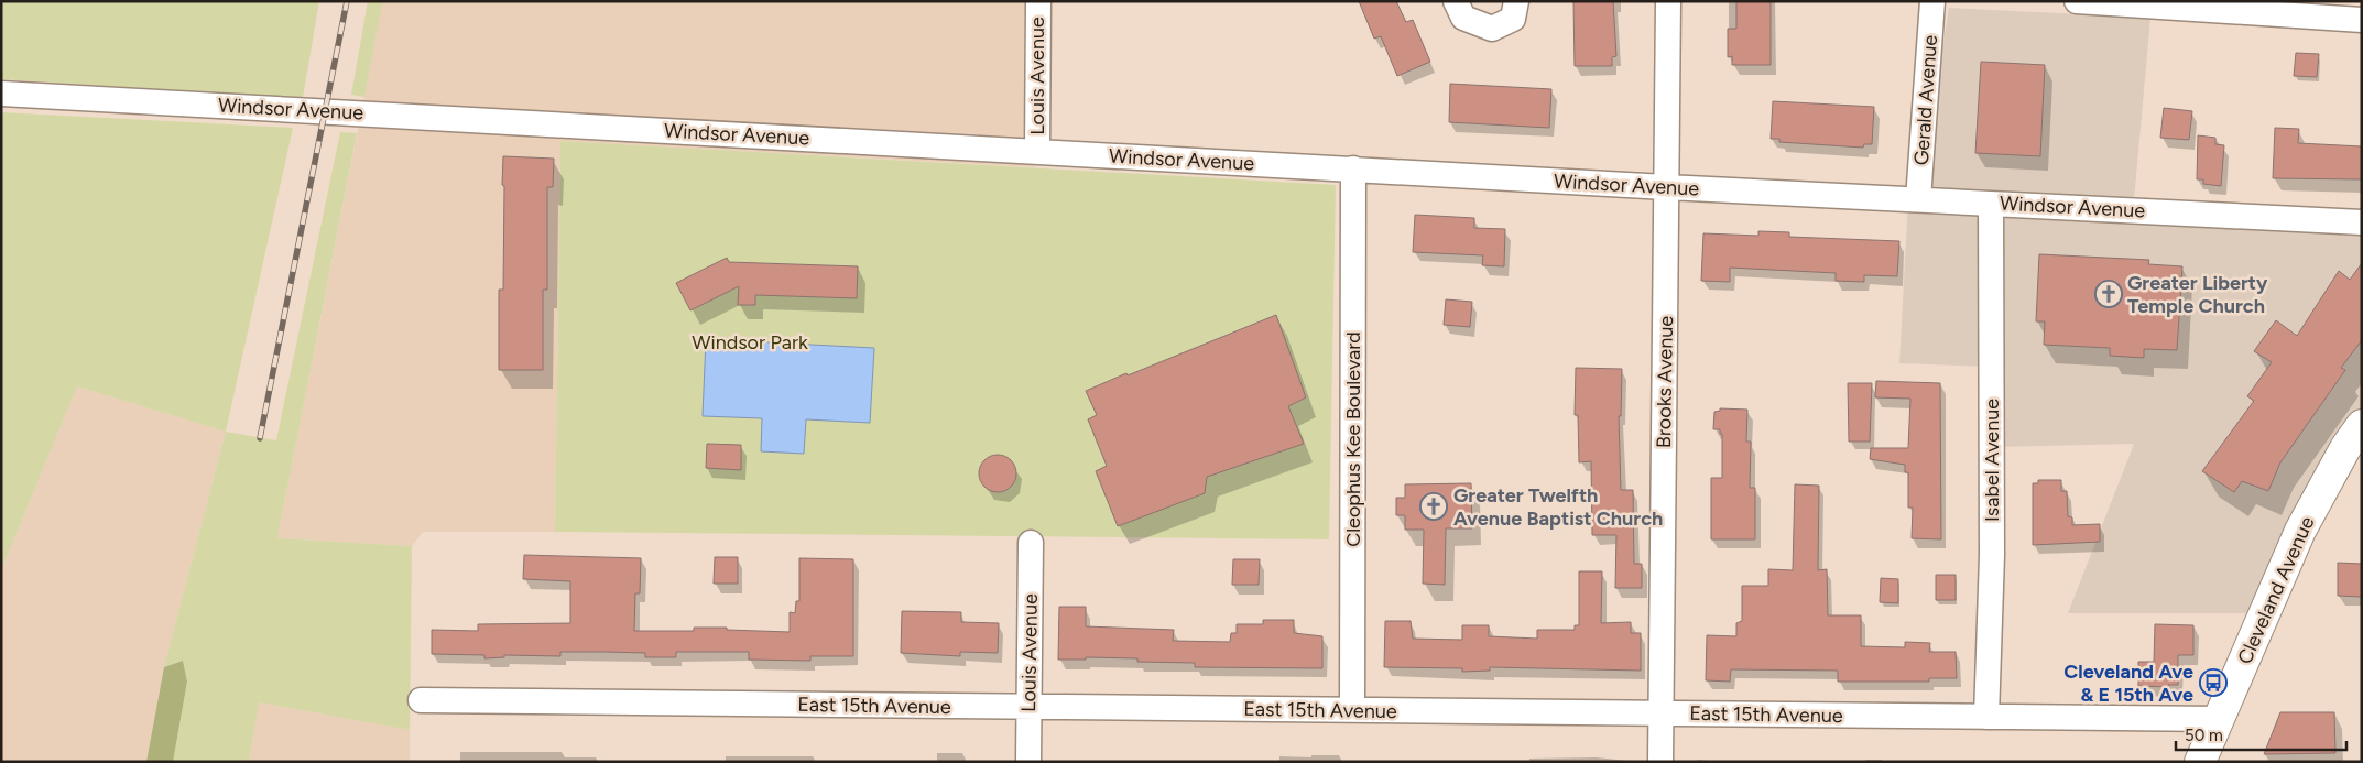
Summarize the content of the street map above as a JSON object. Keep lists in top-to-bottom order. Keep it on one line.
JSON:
{"streets":{"main road":["Cleveland Avenue"],"street":["Louis Avenue","Gerald Avenue","Windsor Avenue","Brooks Avenue","Cleophus Kee Boulevard","Isabel Avenue","East 15th Avenue"]},"crossings":[["Louis Avenue","Windsor Avenue"],["Louis Avenue","East 15th Avenue"],["Gerald Avenue","Windsor Avenue"],["Windsor Avenue","Brooks Avenue"],["Windsor Avenue","Cleophus Kee Boulevard"],["Windsor Avenue","Isabel Avenue"],["Brooks Avenue","East 15th Avenue"],["Cleophus Kee Boulevard","East 15th Avenue"],["Isabel Avenue","East 15th Avenue"],["Cleveland Avenue","East 15th Avenue"]],"parks":["Windsor Park"],"places":{"church":["Greater Liberty Temple Church","Greater Twelfth Avenue Baptist Church"],"bus stop":["Cleveland Ave & E 15th Ave"]},"scale_bar":"50 m"}
